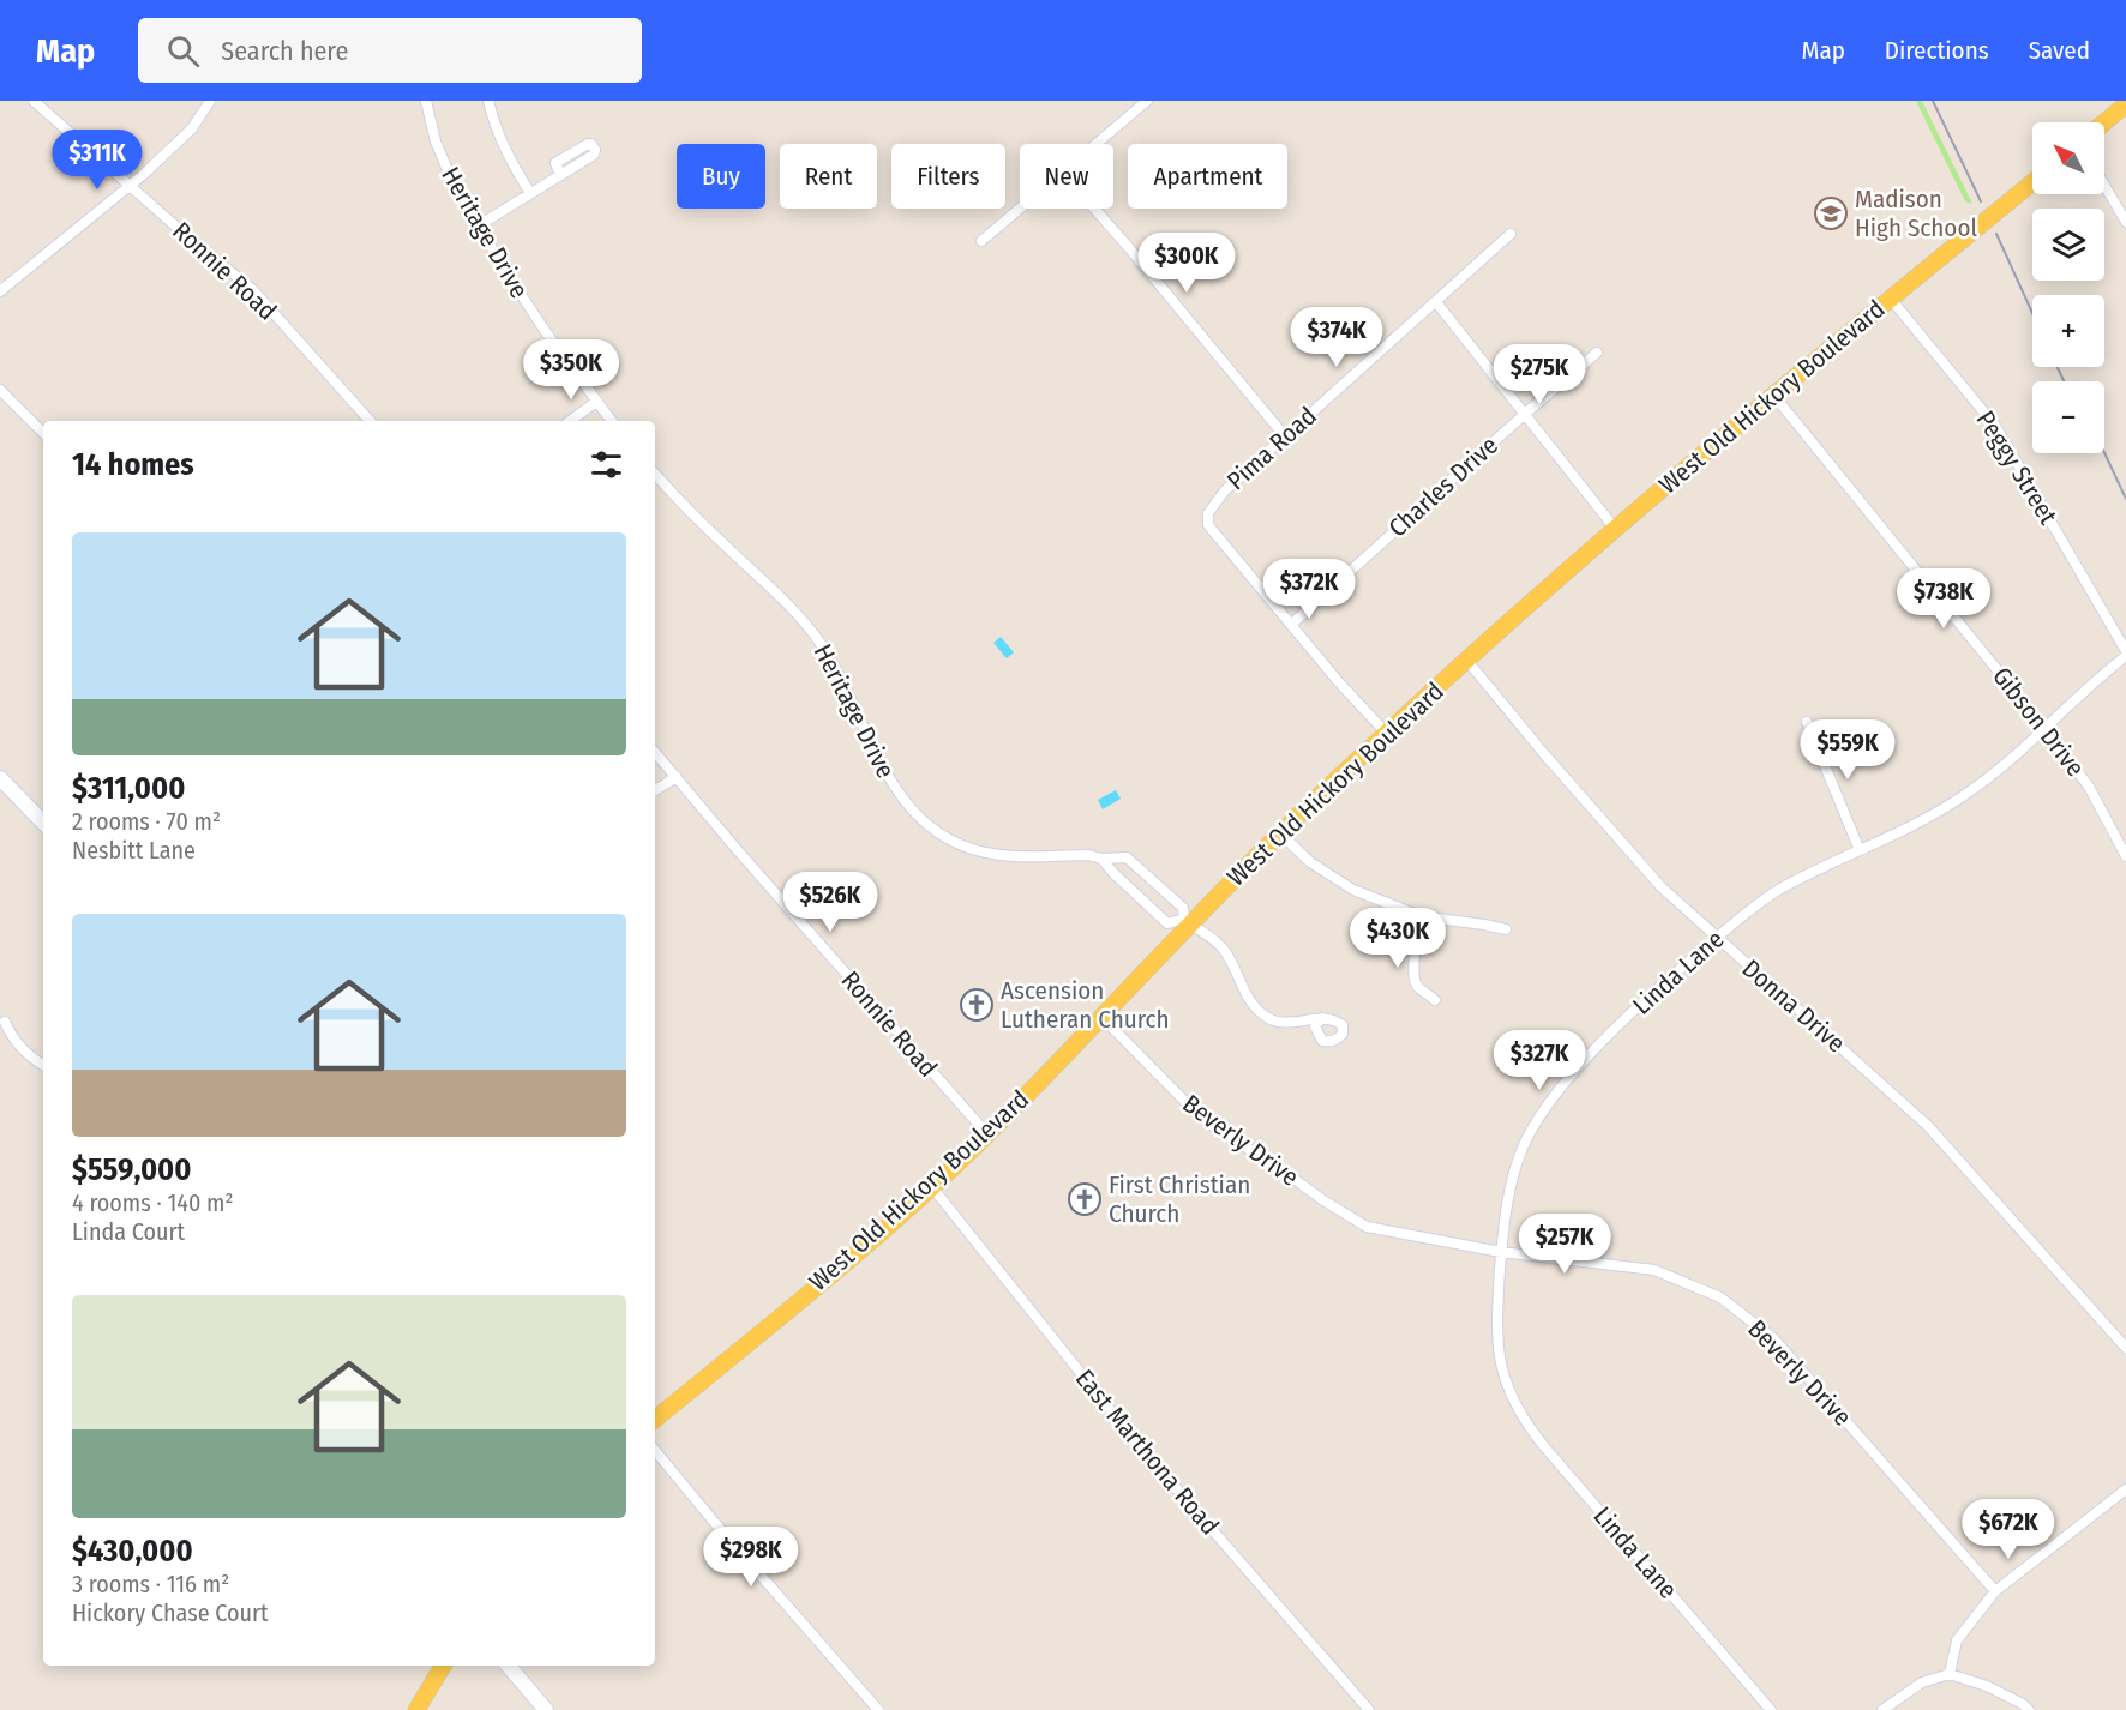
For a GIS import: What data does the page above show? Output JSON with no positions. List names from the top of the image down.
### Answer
{
  "streets": {
    "main road": ["West Old Hickory Boulevard"],
    "street": [
      "Heritage Drive",
      "Ronnie Road",
      "Pima Road",
      "Peggy Street",
      "Charles Drive",
      "Gibson Drive",
      "Linda Lane",
      "Donna Drive",
      "Beverly Drive",
      "East Marthona Road"
    ]
  },
  "crossings": [
    ["Heritage Drive", "West Old Hickory Boulevard"],
    ["Ronnie Road", "West Old Hickory Boulevard"],
    ["West Old Hickory Boulevard", "Peggy Street"],
    ["West Old Hickory Boulevard", "Gibson Drive"],
    ["West Old Hickory Boulevard", "Donna Drive"],
    ["West Old Hickory Boulevard", "Beverly Drive"],
    ["West Old Hickory Boulevard", "East Marthona Road"],
    ["Pima Road", "Charles Drive"],
    ["Peggy Street", "Linda Lane"],
    ["Gibson Drive", "Linda Lane"],
    ["Linda Lane", "Donna Drive"],
    ["Linda Lane", "Beverly Drive"]
  ],
  "places": {
    "school or university": ["Madison High School"],
    "church": ["Ascension Lutheran Church", "First Christian Church"]
  },
  "north": "top left",
  "page": {
    "header": "Map",
    "search": "Search here",
    "nav": ["Map", "Directions", "Saved"],
    "map_buttons": ["+", "−"],
    "price": [
      "$311K",
      "$300K",
      "$374K",
      "$350K",
      "$275K",
      "$372K",
      "$738K",
      "$559K",
      "$526K",
      "$430K",
      "$327K",
      "$257K",
      "$672K",
      "$298K"
    ],
    "chip": [
      "Buy",
      "Rent",
      "Filters",
      "New",
      "Apartment"
    ],
    "heading": "14 homes",
    "list": [
      {
        "name": "$311,000",
        "note": "2 rooms · 70 m² · Nesbitt Lane"
      },
      {
        "name": "$559,000",
        "note": "4 rooms · 140 m² · Linda Court"
      },
      {
        "name": "$430,000",
        "note": "3 rooms · 116 m² · Hickory Chase Court"
      }
    ]
  }
}
